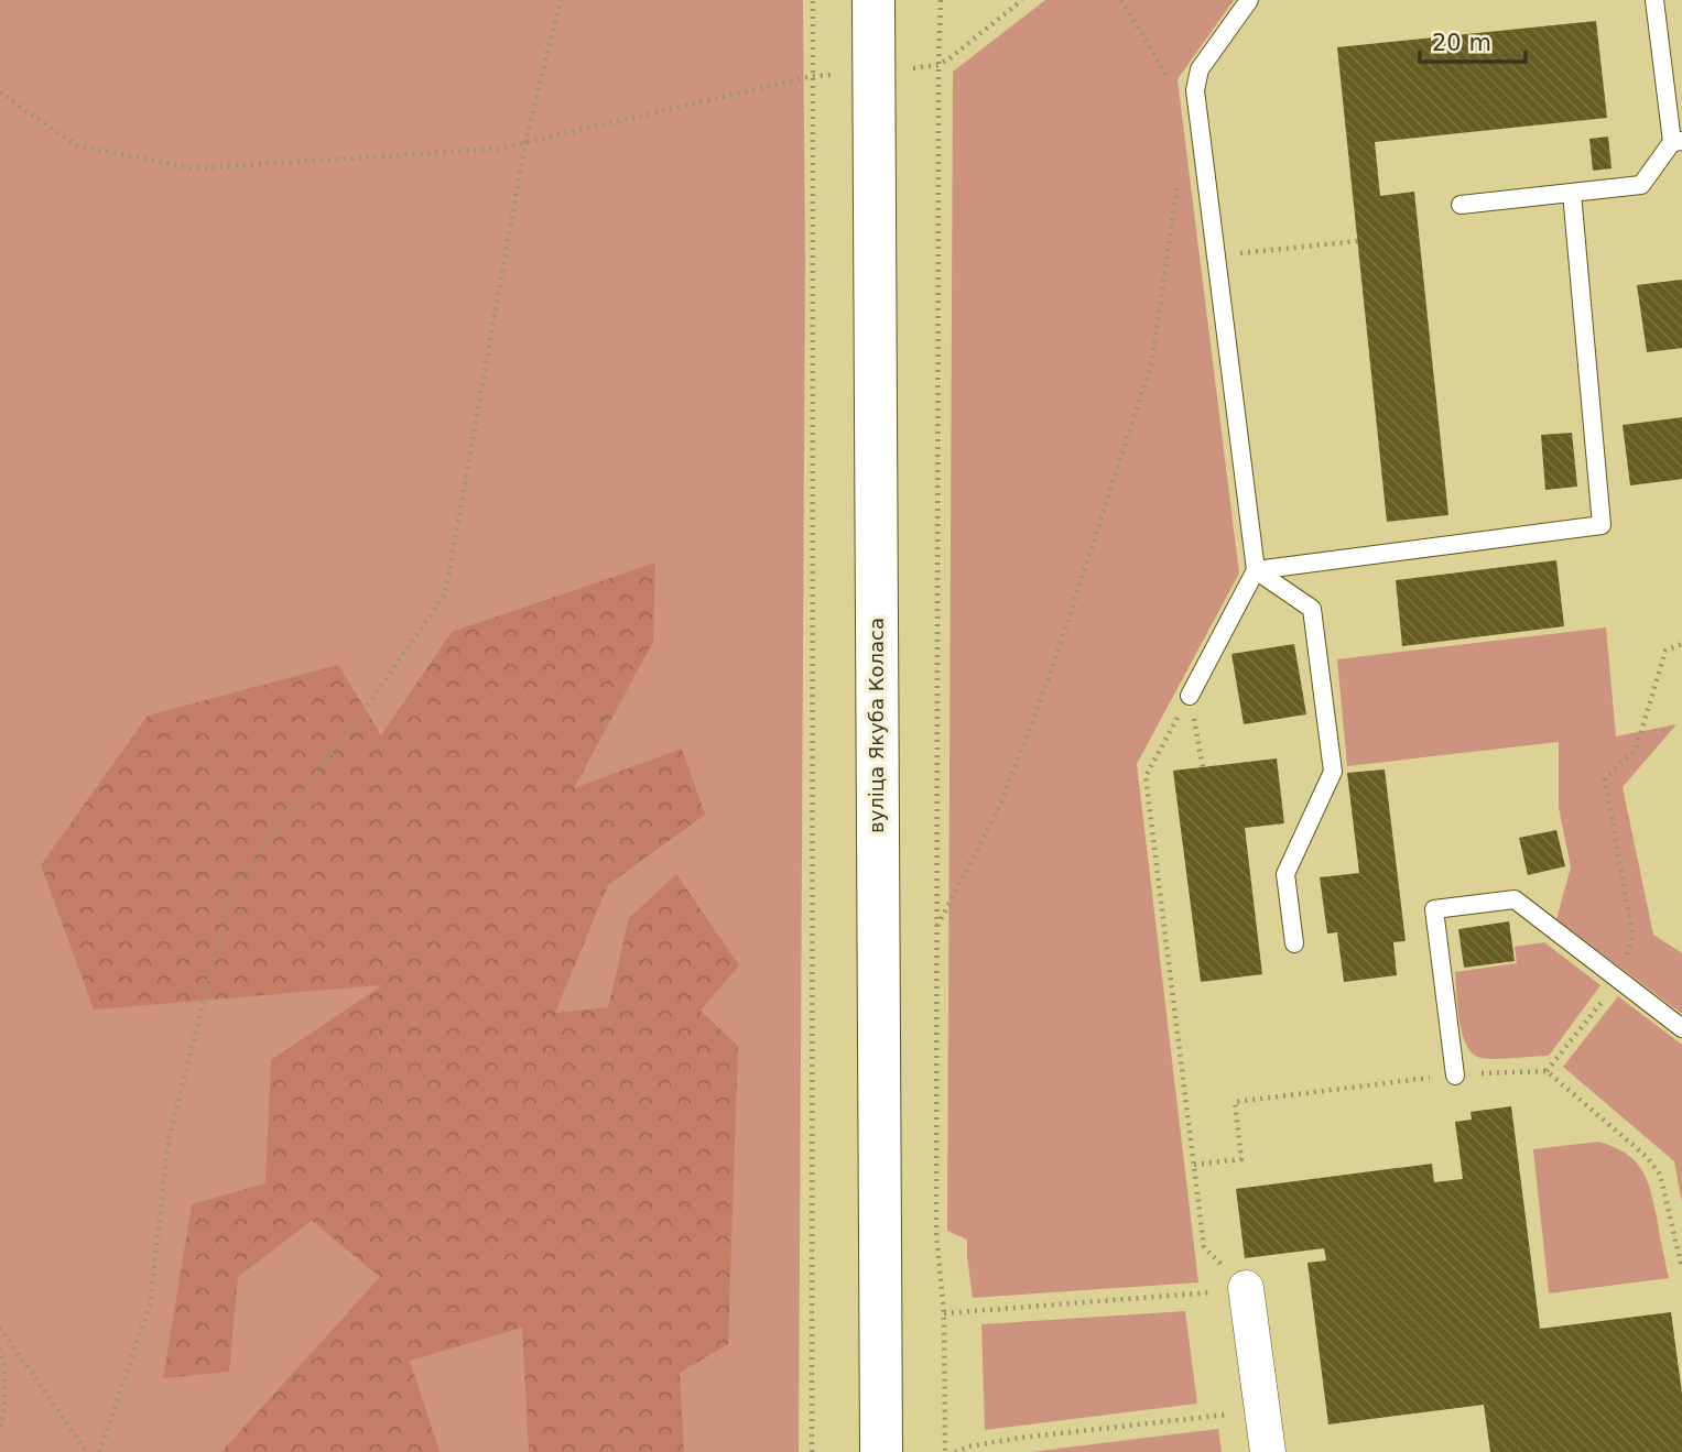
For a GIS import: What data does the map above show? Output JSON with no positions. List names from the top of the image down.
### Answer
{
  "streets": {
    "street": ["вуліца Якуба Коласа"]
  },
  "scale_bar": "20 m"
}
